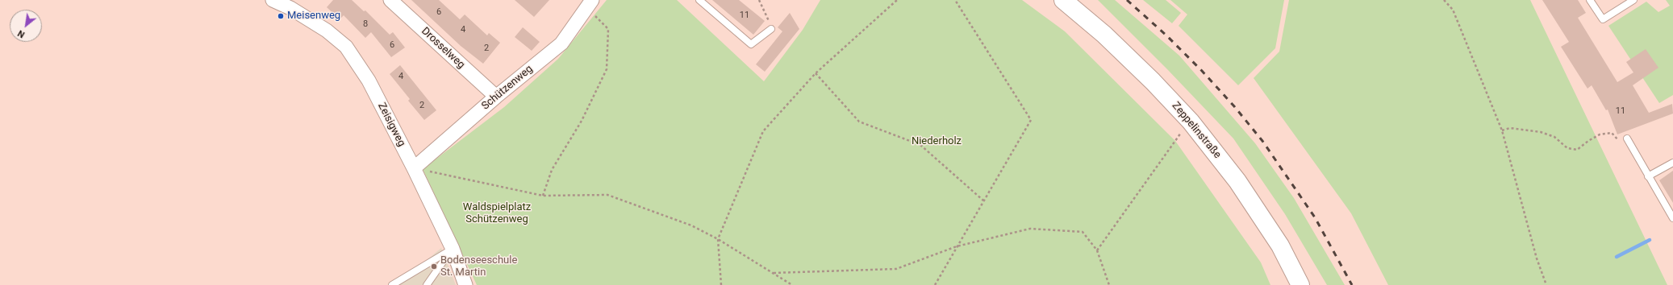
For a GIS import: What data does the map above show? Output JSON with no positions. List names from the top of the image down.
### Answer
{
  "streets": {
    "main road": ["Zeppelinstraße"],
    "street": ["Drosselweg", "Schützenweg", "Zeisigweg"]
  },
  "crossings": [
    ["Drosselweg", "Schützenweg"],
    ["Schützenweg", "Zeisigweg"]
  ],
  "parks": ["Niederholz", "Waldspielplatz Schützenweg"],
  "places": ["Meisenweg", "Bodenseeschule St. Martin"],
  "house_numbers": [
    "6",
    "11",
    "8",
    "4",
    "6",
    "2",
    "4",
    "2",
    "11"
  ],
  "north": "bottom left"
}
